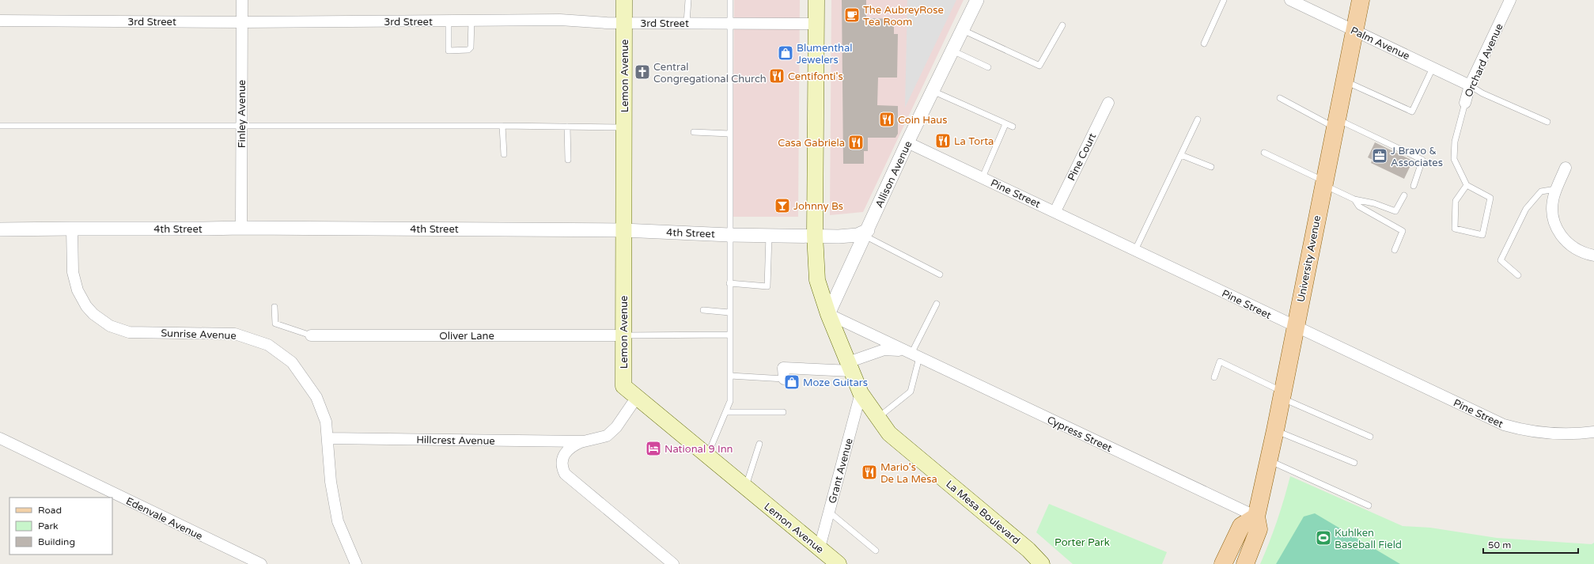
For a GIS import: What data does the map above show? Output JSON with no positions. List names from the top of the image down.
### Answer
{
  "streets": {
    "main road": ["Lemon Avenue", "University Avenue", "La Mesa Boulevard"],
    "street": [
      "3rd Street",
      "Palm Avenue",
      "Orchard Avenue",
      "Finley Avenue",
      "Pine Court",
      "Allison Avenue",
      "Pine Street",
      "4th Street",
      "Sunrise Avenue",
      "Oliver Lane",
      "Cypress Street",
      "Hillcrest Avenue",
      "Grant Avenue",
      "Edenvale Avenue"
    ]
  },
  "crossings": [
    ["3rd Street", "Lemon Avenue"],
    ["3rd Street", "Finley Avenue"],
    ["3rd Street", "La Mesa Boulevard"],
    ["Palm Avenue", "Orchard Avenue"],
    ["Palm Avenue", "University Avenue"],
    ["Lemon Avenue", "4th Street"],
    ["Lemon Avenue", "Oliver Lane"],
    ["Lemon Avenue", "Hillcrest Avenue"],
    ["Lemon Avenue", "Grant Avenue"],
    ["Finley Avenue", "4th Street"],
    ["Pine Court", "Pine Street"],
    ["Allison Avenue", "Pine Street"],
    ["Allison Avenue", "4th Street"],
    ["Allison Avenue", "Cypress Street"],
    ["Allison Avenue", "La Mesa Boulevard"],
    ["Pine Street", "University Avenue"],
    ["4th Street", "Sunrise Avenue"],
    ["4th Street", "La Mesa Boulevard"],
    ["University Avenue", "Cypress Street"],
    ["Sunrise Avenue", "Hillcrest Avenue"],
    ["Cypress Street", "La Mesa Boulevard"],
    ["Grant Avenue", "La Mesa Boulevard"]
  ],
  "parks": ["Porter Park"],
  "places": {
    "cafe": ["The AubreyRose Tea Room"],
    "shop": ["Blumenthal Jewelers", "Moze Guitars"],
    "church": ["Central Congregational Church"],
    "restaurant": [
      "Centifonti's",
      "Coin Haus",
      "La Torta",
      "Casa Gabriela",
      "Mario's De La Mesa"
    ],
    "office": ["J Bravo & Associates"],
    "bar": ["Johnny Bs"],
    "hotel": ["National 9 Inn"],
    "sports": ["Kuhlken Baseball Field"]
  },
  "legend": ["Road", "Park", "Building"],
  "scale_bar": "50 m"
}
